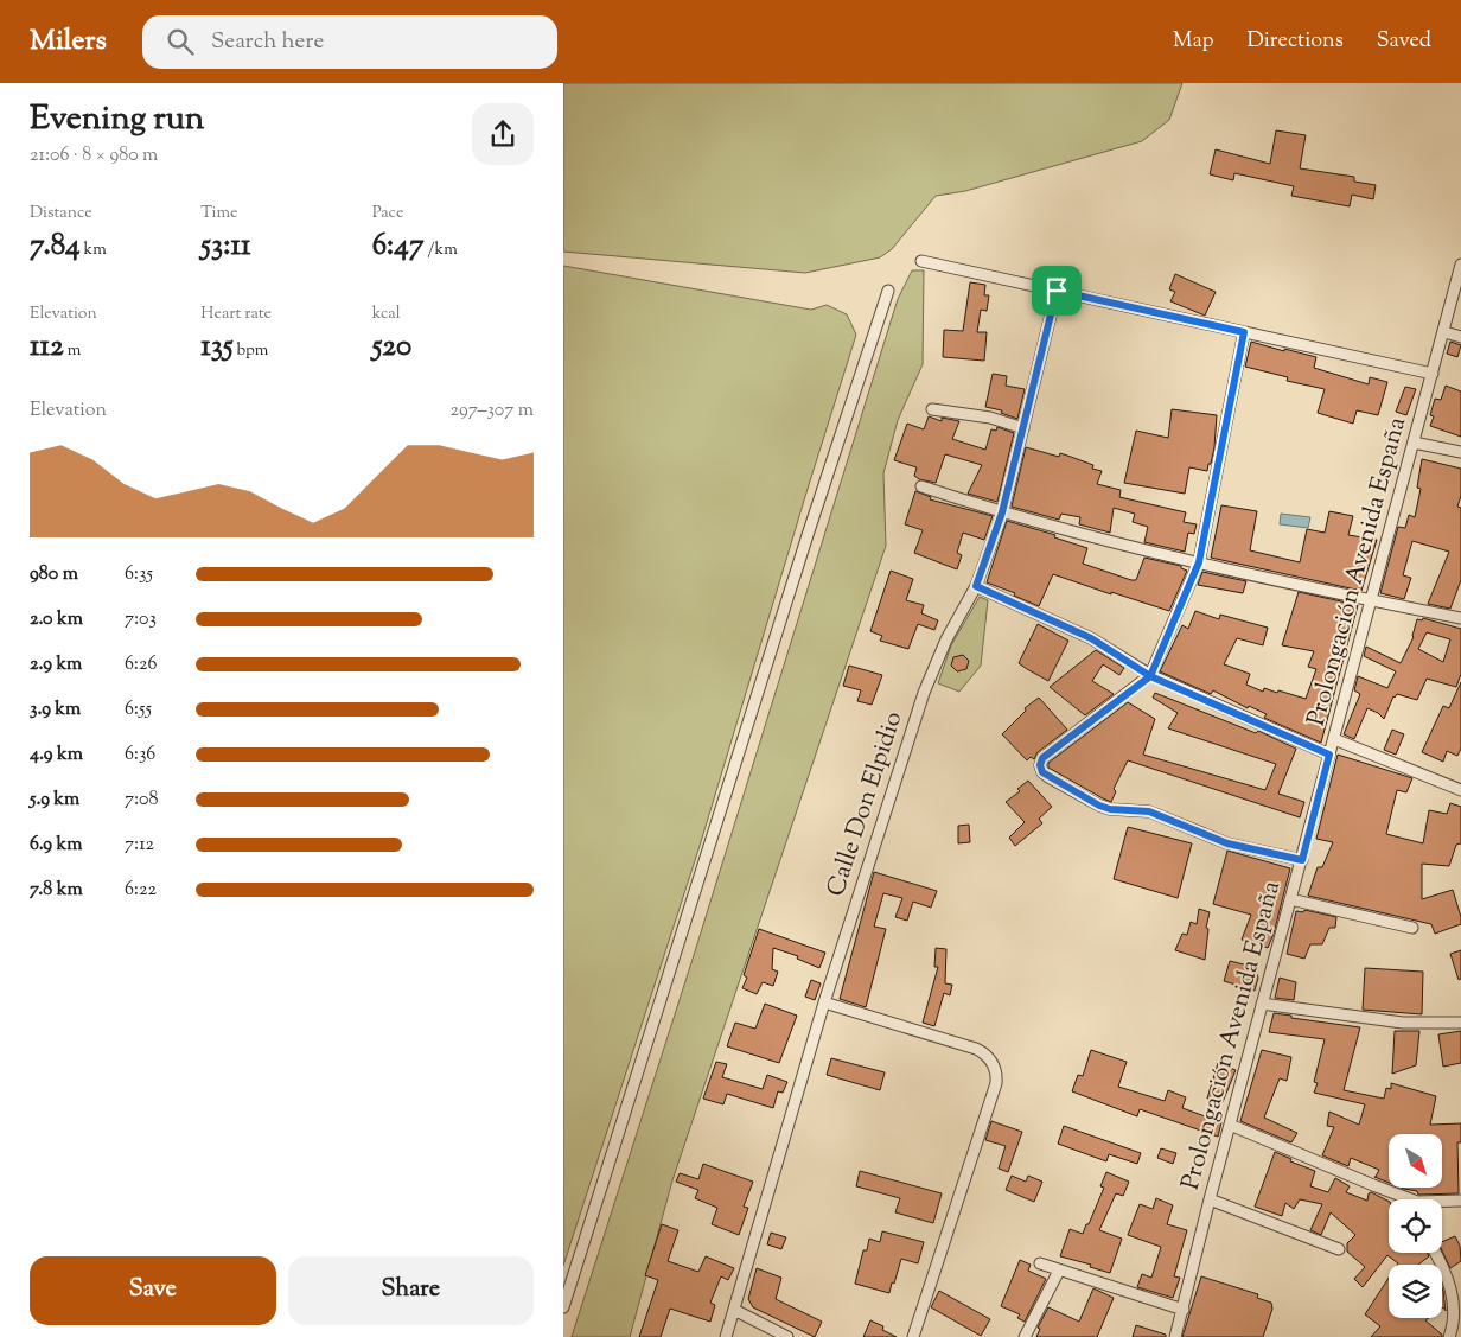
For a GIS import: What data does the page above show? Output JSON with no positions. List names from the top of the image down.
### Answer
{
  "streets": {
    "street": ["Prolongación Avenida España", "Calle Don Elpidio"]
  },
  "north": "bottom right",
  "page": {
    "header": "Milers",
    "search": "Search here",
    "nav": ["Map", "Directions", "Saved"],
    "heading": ["Evening run", "21:06 · 8 × 980 m"],
    "stats": [
      ["Distance", "7.84 km"],
      ["Time", "53:11"],
      ["Pace", "6:47 /km"],
      ["Elevation", "112 m"],
      ["Heart rate", "135 bpm"],
      ["kcal", "520"]
    ],
    "chart": ["Elevation", "297–307 m"],
    "list": [
      {
        "name": "980 m",
        "note": "6:35"
      },
      {
        "name": "2.0 km",
        "note": "7:03"
      },
      {
        "name": "2.9 km",
        "note": "6:26"
      },
      {
        "name": "3.9 km",
        "note": "6:55"
      },
      {
        "name": "4.9 km",
        "note": "6:36"
      },
      {
        "name": "5.9 km",
        "note": "7:08"
      },
      {
        "name": "6.9 km",
        "note": "7:12"
      },
      {
        "name": "7.8 km",
        "note": "6:22"
      }
    ],
    "buttons": ["Save", "Share"]
  }
}
